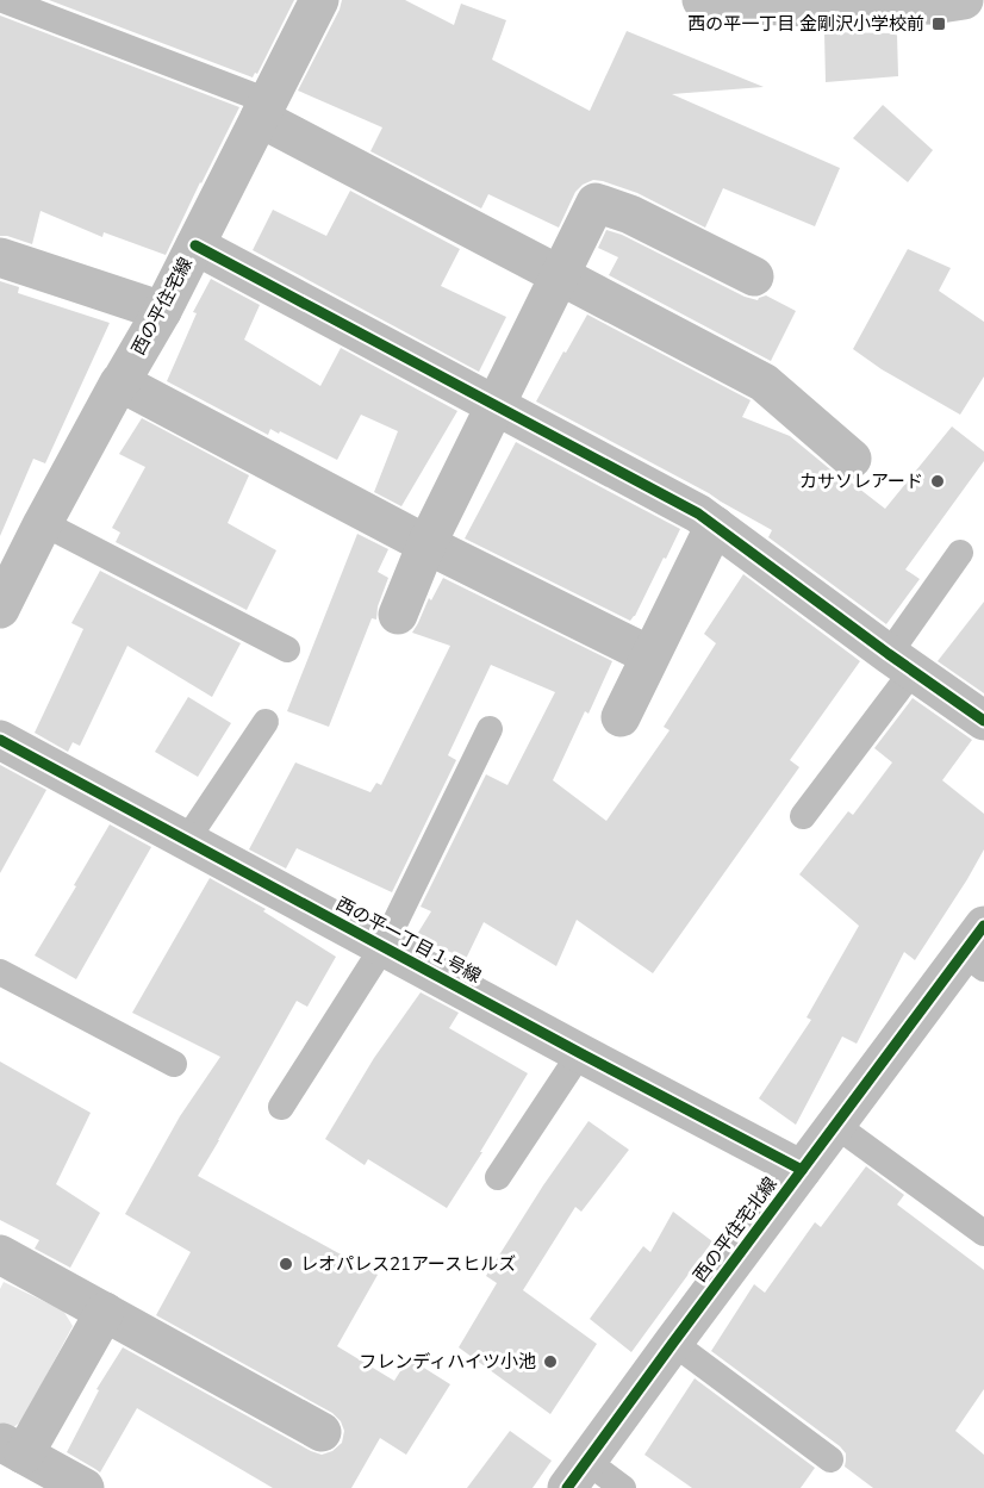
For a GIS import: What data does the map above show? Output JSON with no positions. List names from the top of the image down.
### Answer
{
  "streets": {
    "street": ["西の平住宅線", "西の平一丁目１号線", "西の平住宅北線"]
  },
  "crossings": [
    ["西の平一丁目１号線", "西の平住宅北線"]
  ],
  "places": {
    "transit": ["西の平一丁目 金剛沢小学校前"],
    "other": ["カサソレアード", "レオパレス21アースヒルズ", "フレンディハイツ小池"]
  }
}
